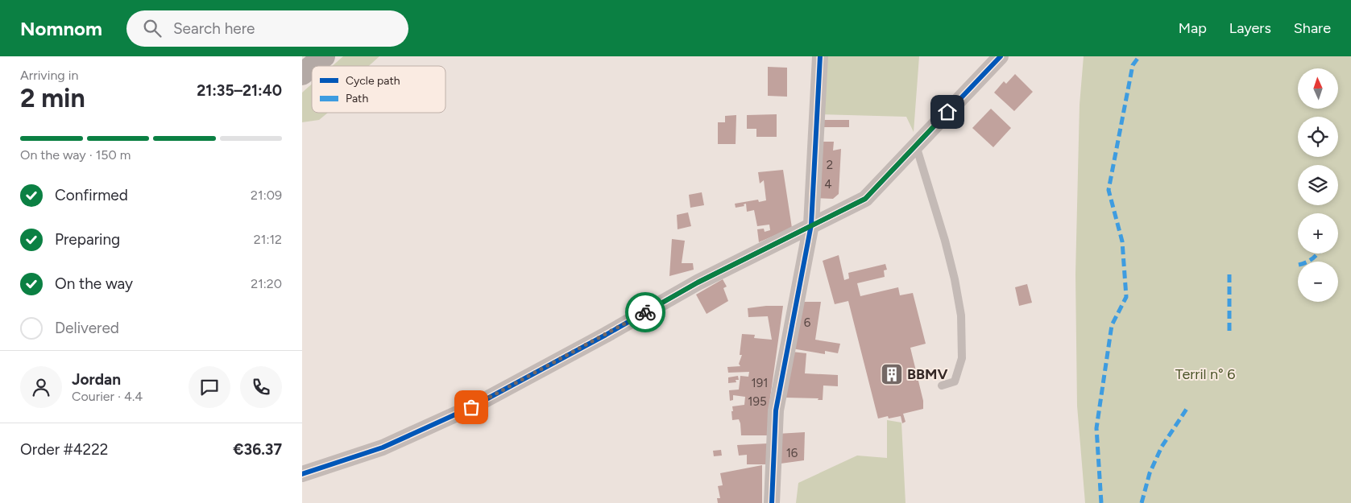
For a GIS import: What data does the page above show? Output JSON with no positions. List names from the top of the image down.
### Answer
{
  "parks": ["Terril n° 6"],
  "places": {
    "building": ["BBMV"]
  },
  "house_numbers": [
    "2",
    "4",
    "6",
    "191",
    "195",
    "16"
  ],
  "legend": ["Cycle path", "Path"],
  "north": "top",
  "page": {
    "header": "Nomnom",
    "search": "Search here",
    "nav": ["Map", "Layers", "Share"],
    "heading": ["2 min", "Arriving in", "21:35–21:40"],
    "panel": [
      "Jordan",
      "Courier · 4.4",
      "Order #4222",
      "€36.37"
    ],
    "map_buttons": ["+", "−"],
    "bar": "On the way · 150 m",
    "list": [
      ["Confirmed", "21:09"],
      ["Preparing", "21:12"],
      ["On the way", "21:20"],
      "Delivered"
    ]
  }
}
